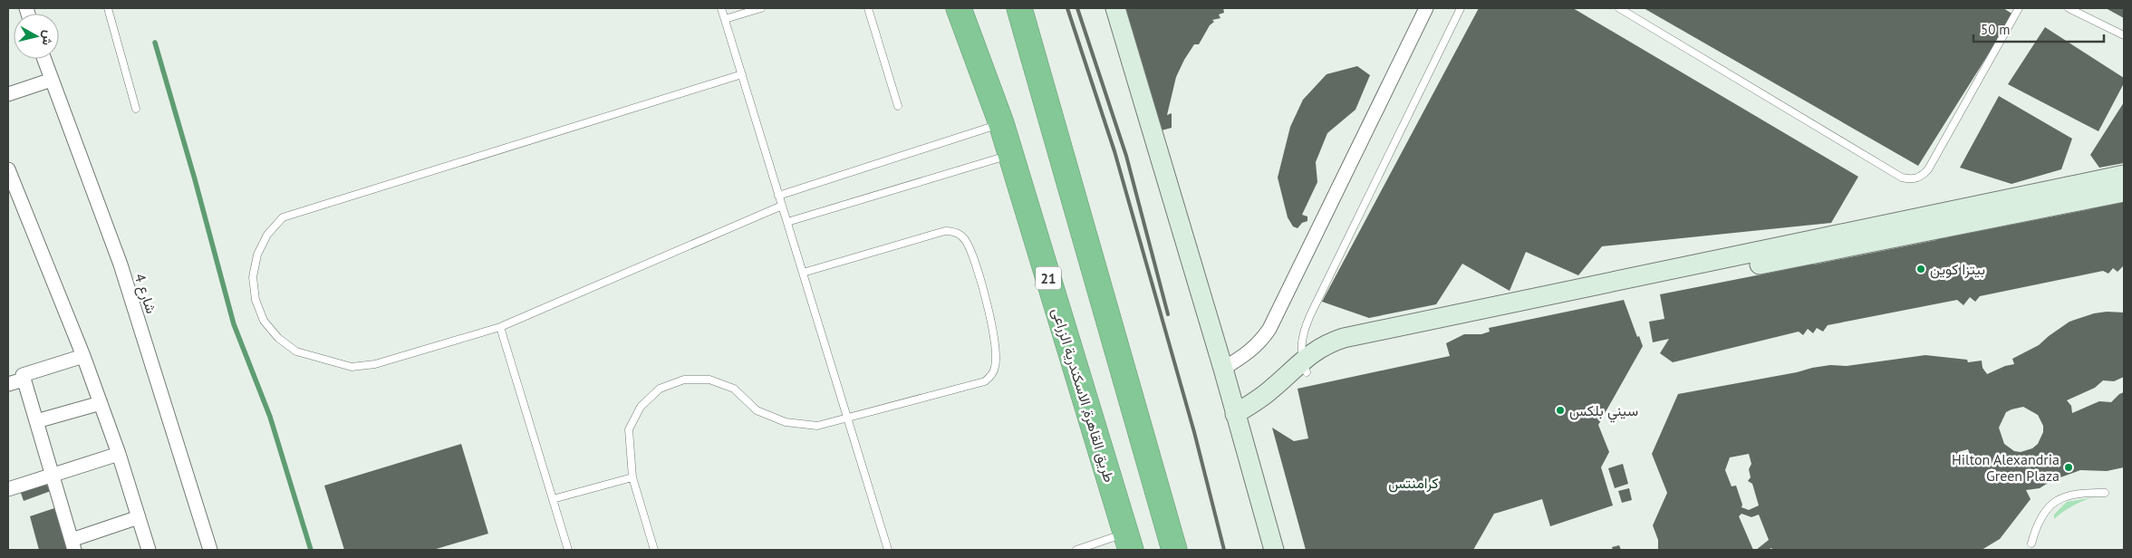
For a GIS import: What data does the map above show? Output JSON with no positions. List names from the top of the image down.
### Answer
{
  "streets": {
    "highway": ["21", "طريق القاهرة, الاسكندرية الزراعى"],
    "street": ["شارع 4"]
  },
  "parks": ["كرامنتس"],
  "places": ["بيتزا كوين", "سيني بلكس", "Hilton Alexandria Green Plaza"],
  "scale_bar": "50 m",
  "north": "right"
}
